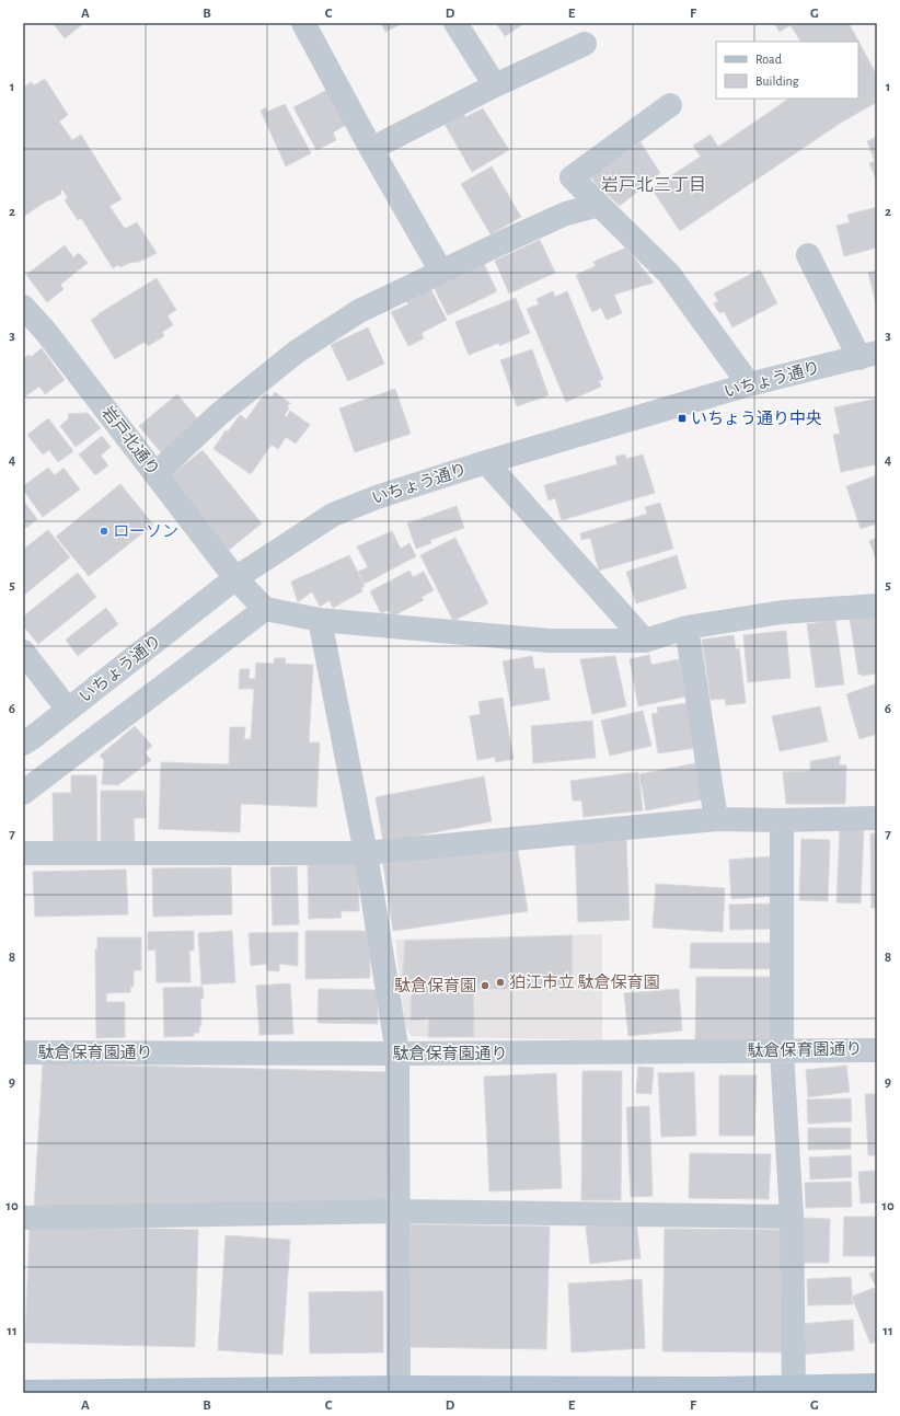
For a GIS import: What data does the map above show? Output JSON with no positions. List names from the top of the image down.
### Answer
{
  "streets": {
    "street": ["いちょう通り", "岩戸北通り", "駄倉保育園通り"]
  },
  "crossings": [
    ["いちょう通り", "岩戸北通り"]
  ],
  "districts": ["岩戸北三丁目"],
  "places": {
    "transit": ["いちょう通り中央"],
    "other": ["ローソン", "狛江市立 駄倉保育園", "駄倉保育園"]
  },
  "legend": ["Road", "Building"],
  "grid": {
    "columns": [
      "A",
      "B",
      "C",
      "D",
      "E",
      "F",
      "G"
    ],
    "rows": [
      "1",
      "2",
      "3",
      "4",
      "5",
      "6",
      "7",
      "8",
      "9",
      "10",
      "11"
    ]
  }
}
